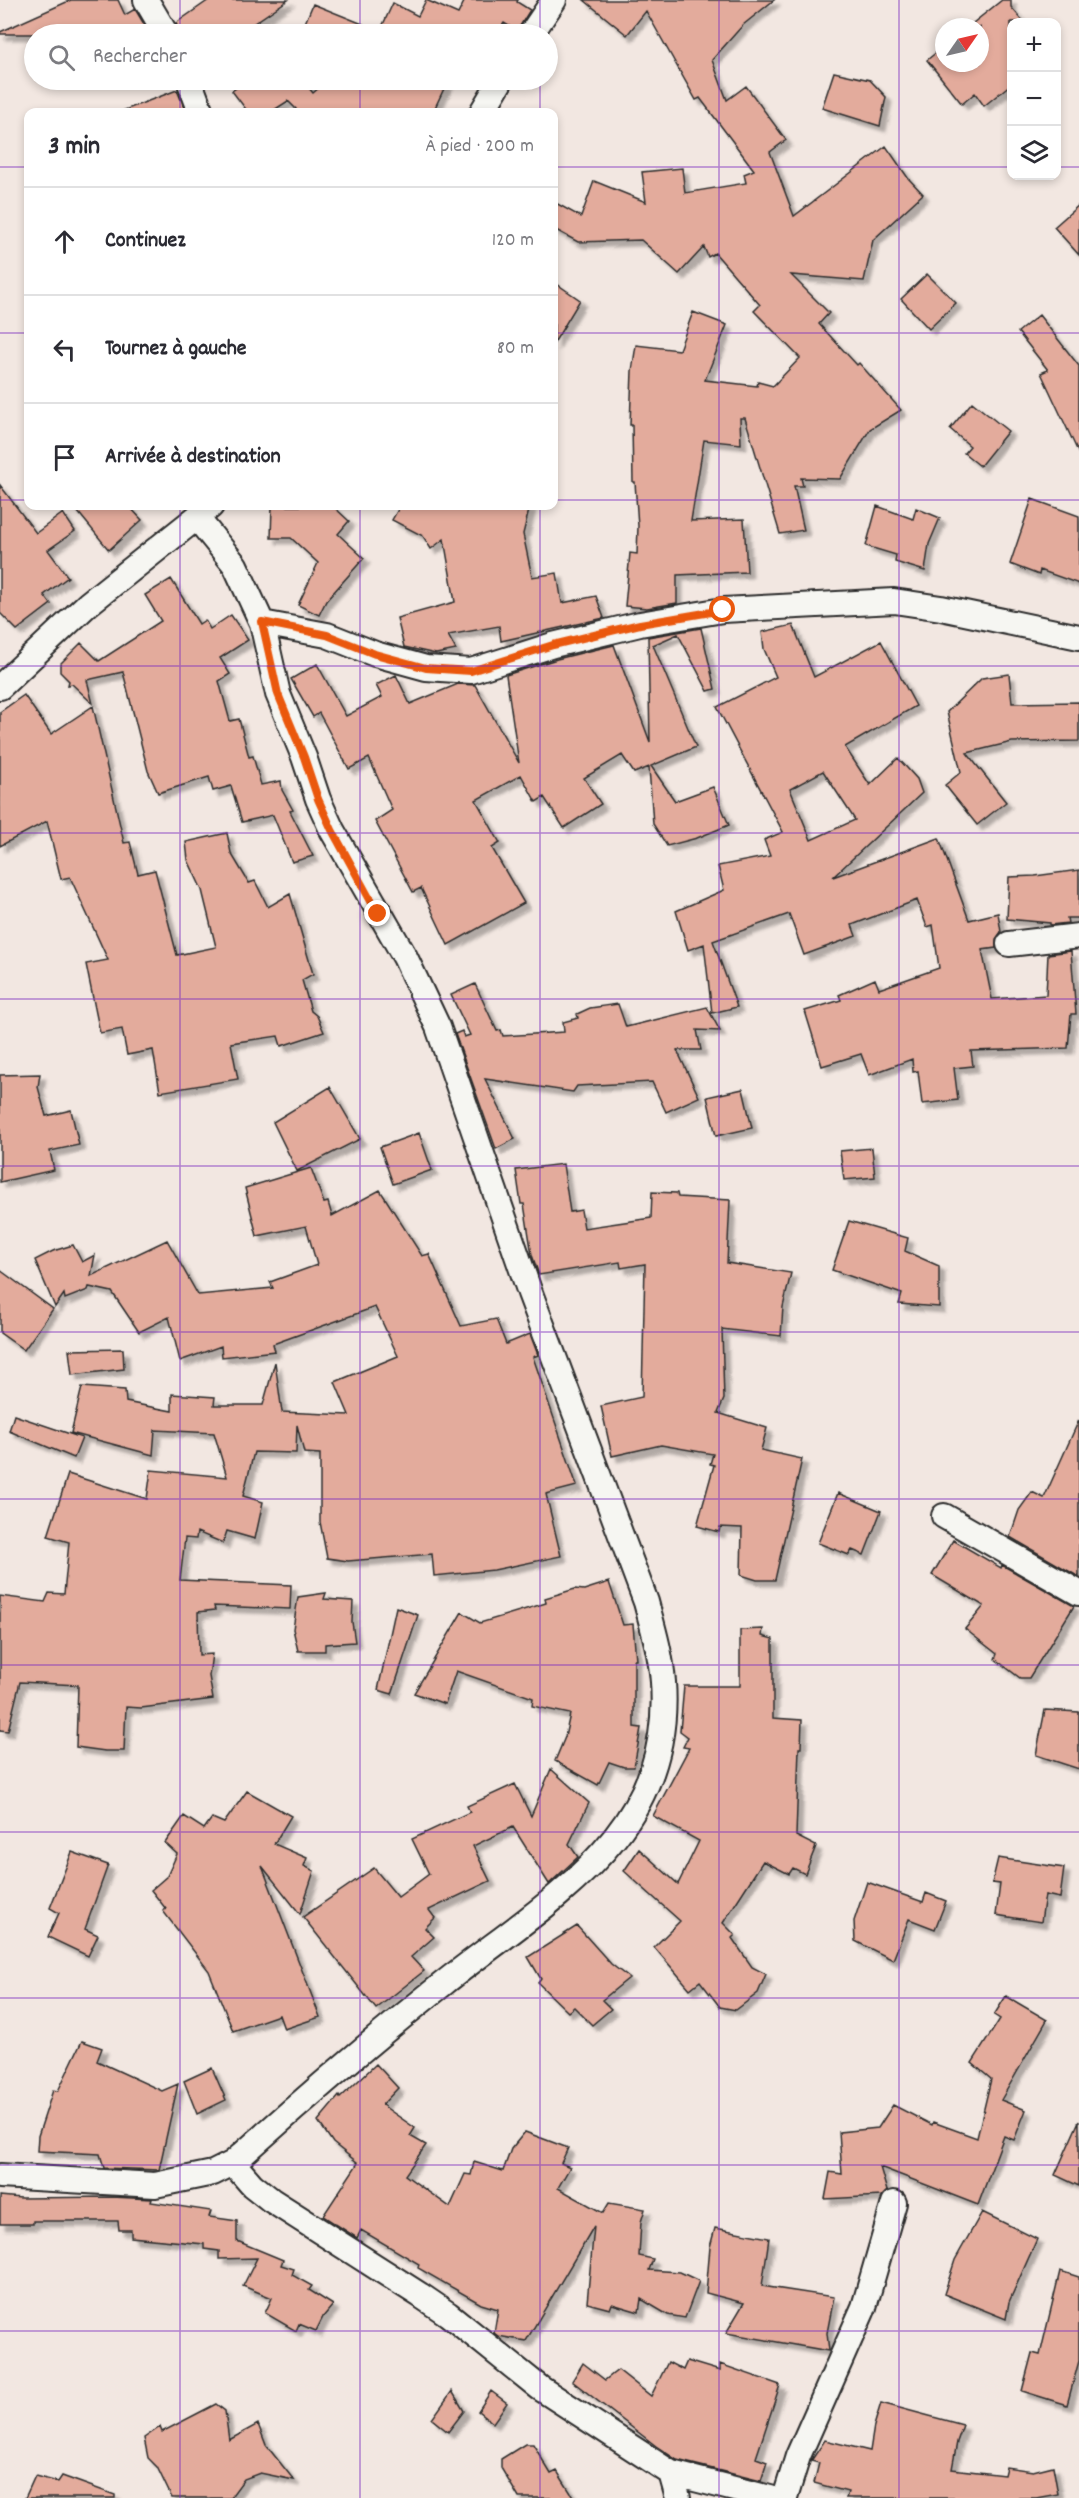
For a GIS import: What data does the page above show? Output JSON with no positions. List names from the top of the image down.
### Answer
{
  "north": "top right",
  "page": {
    "map_buttons": ["+", "−"],
    "search": "Rechercher",
    "heading": ["3 min", "À pied · 200 m"],
    "list": [
      ["Continuez", "120 m"],
      ["Tournez à gauche", "80 m"],
      "Arrivée à destination"
    ]
  }
}
